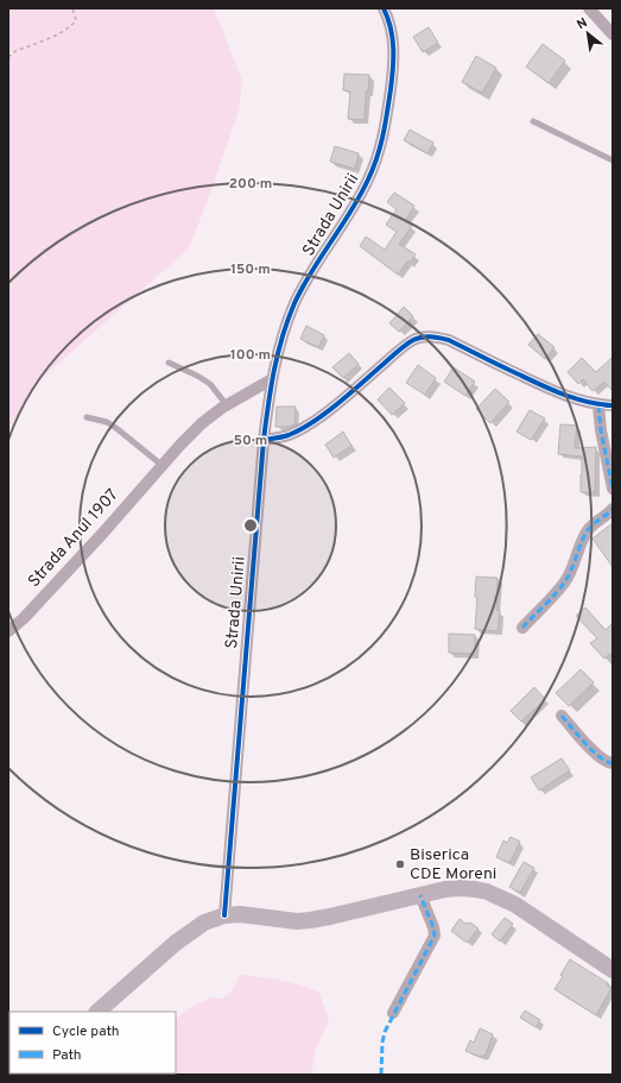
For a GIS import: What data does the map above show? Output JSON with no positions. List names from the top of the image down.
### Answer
{
  "streets": {
    "street": ["Strada Unirii", "Strada Anul 1907"]
  },
  "crossings": [
    ["Strada Unirii", "Strada Anul 1907"]
  ],
  "places": ["Biserica CDE Moreni"],
  "legend": ["Cycle path", "Path"],
  "north": "top left",
  "rings": [
    "200 m",
    "150 m",
    "100 m",
    "50 m"
  ]
}
